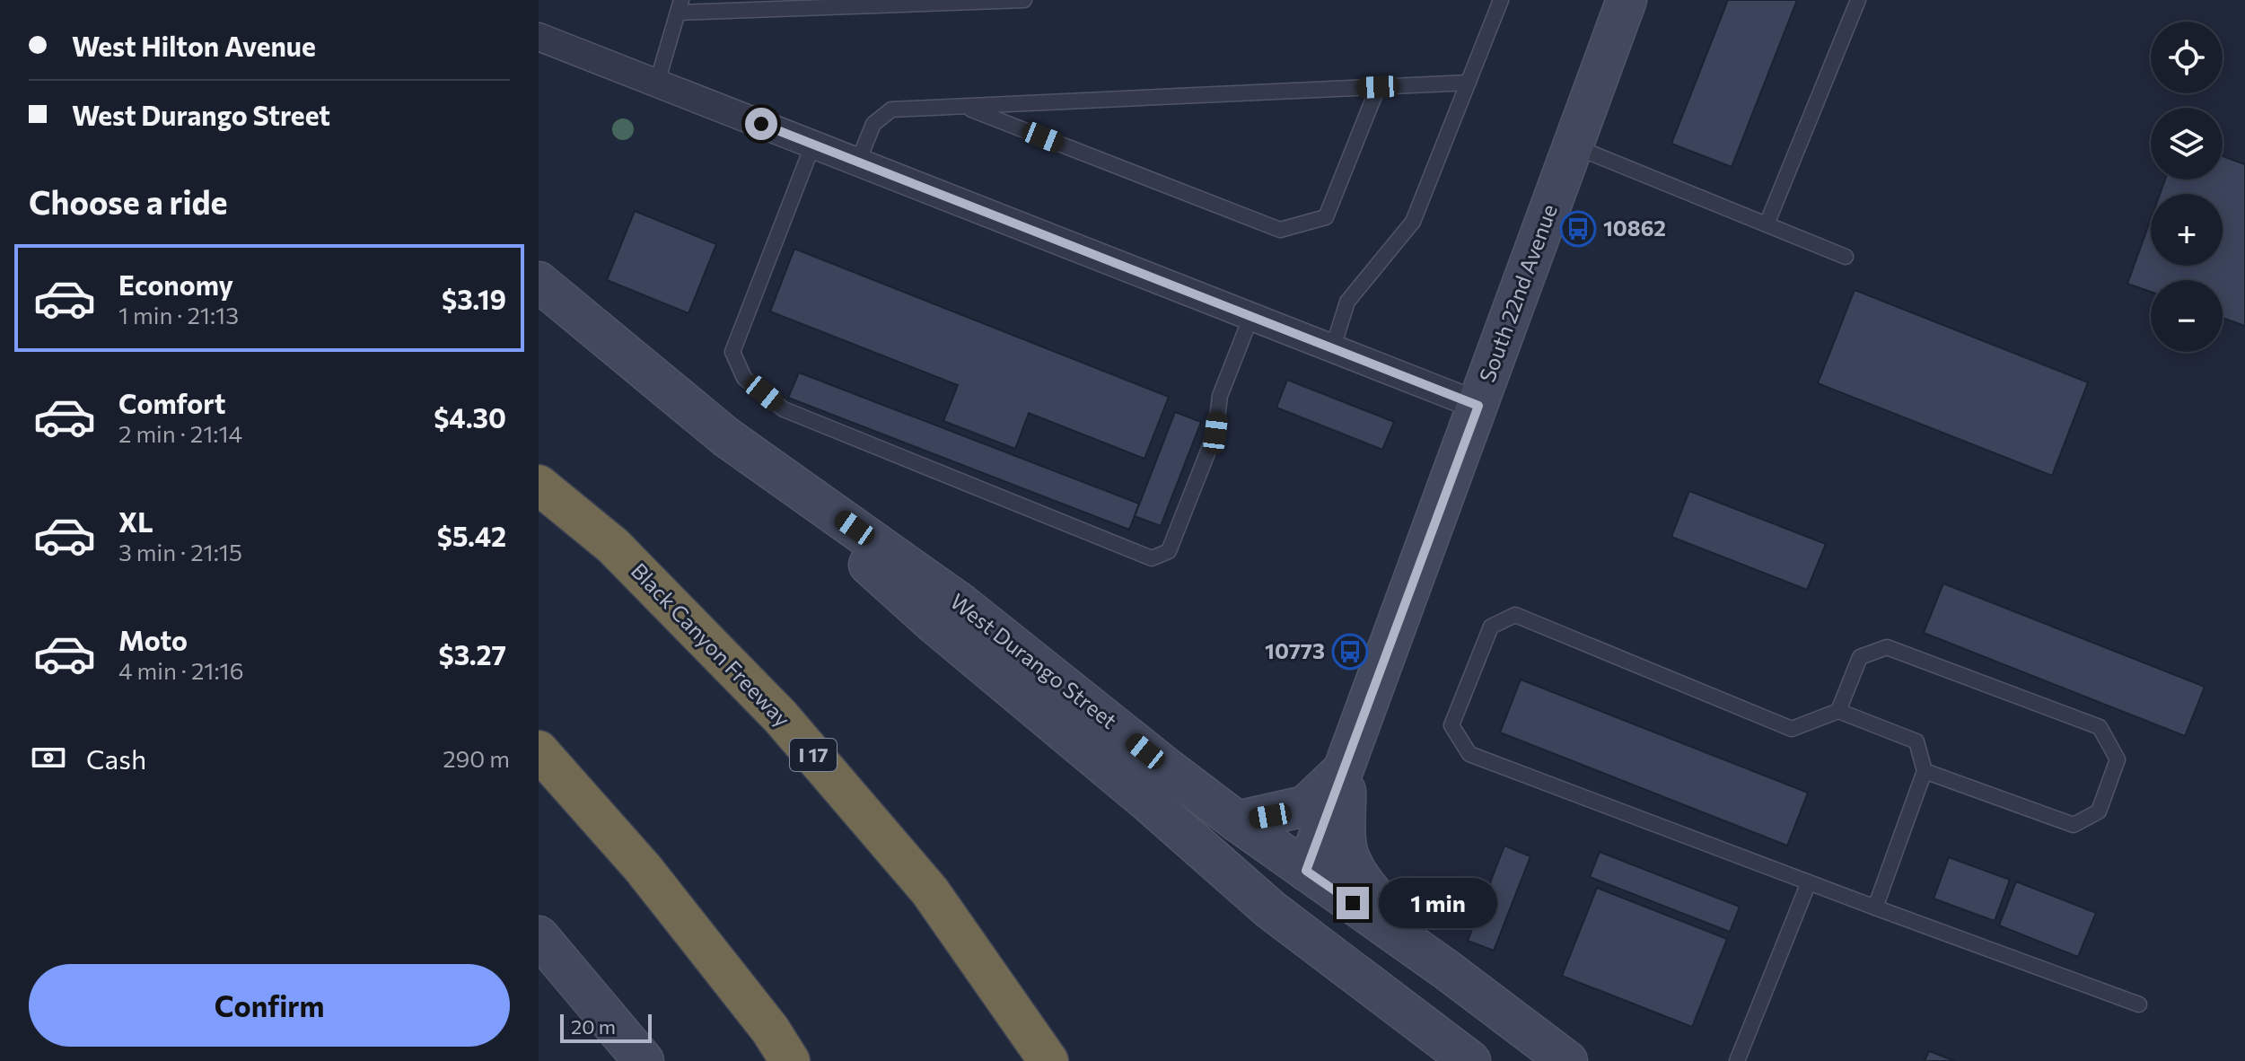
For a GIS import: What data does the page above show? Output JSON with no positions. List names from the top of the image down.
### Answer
{
  "streets": {
    "highway": ["Black Canyon Freeway", "I 17"],
    "main road": ["South 22nd Avenue", "West Durango Street"]
  },
  "crossings": [
    ["South 22nd Avenue", "West Durango Street"]
  ],
  "places": {
    "bus stop": ["10862", "10773"]
  },
  "scale_bar": "20 m",
  "page": {
    "banner": ["West Hilton Avenue", "West Durango Street"],
    "map_buttons": ["+", "−"],
    "heading": "Choose a ride",
    "list": [
      {
        "name": "Economy",
        "note": "1 min · 21:13",
        "value": "$3.19"
      },
      {
        "name": "Comfort",
        "note": "2 min · 21:14",
        "value": "$4.30"
      },
      {
        "name": "XL",
        "note": "3 min · 21:15",
        "value": "$5.42"
      },
      {
        "name": "Moto",
        "note": "4 min · 21:16",
        "value": "$3.27"
      }
    ],
    "pay": ["Cash", "290 m"],
    "bubble": "1 min",
    "buttons": "Confirm",
    "scale": "20 m"
  }
}
